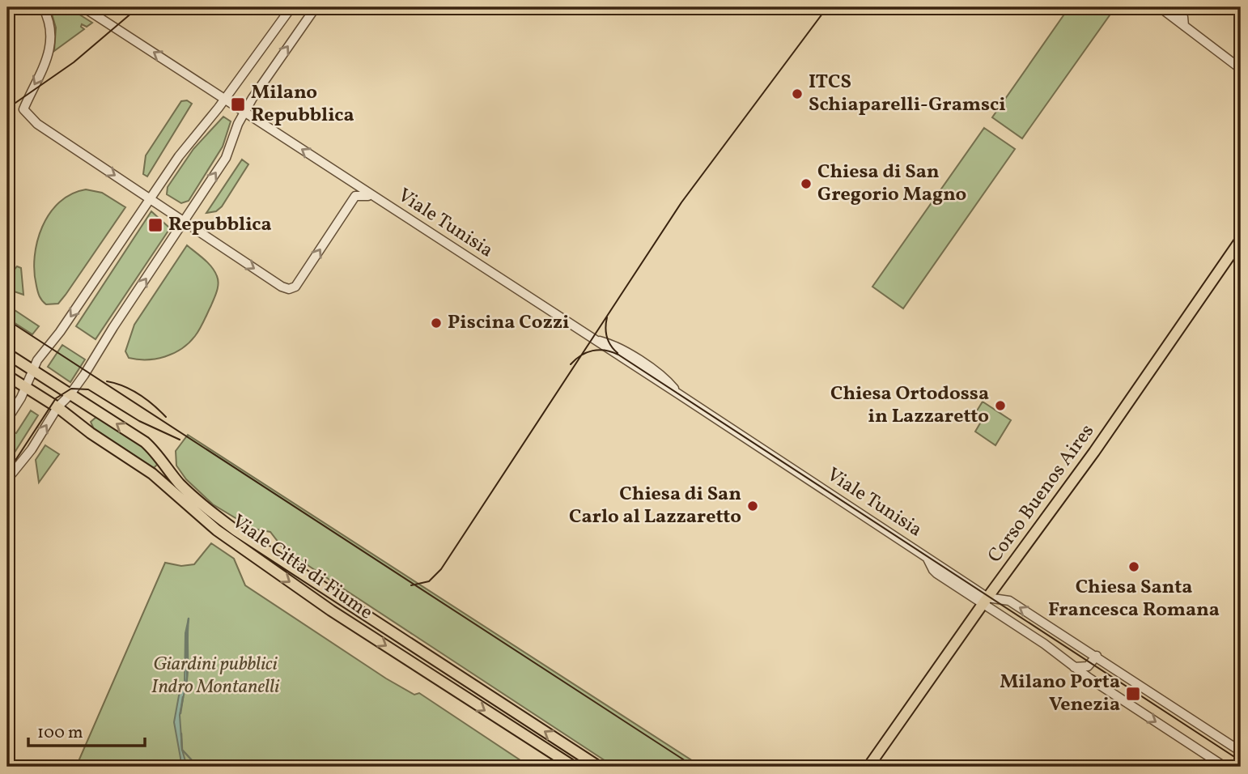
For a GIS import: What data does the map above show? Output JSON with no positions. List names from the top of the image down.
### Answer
{
  "streets": {
    "main road": ["Corso Buenos Aires", "Viale Città di Fiume"],
    "street": ["Viale Tunisia"]
  },
  "crossings": [
    ["Viale Tunisia", "Corso Buenos Aires"]
  ],
  "parks": ["Giardini pubblici Indro Montanelli"],
  "places": {
    "other": [
      "ITCS Schiaparelli-Gramsci",
      "Chiesa di San Gregorio Magno",
      "Piscina Cozzi",
      "Chiesa Ortodossa in Lazzaretto",
      "Chiesa di San Carlo al Lazzaretto",
      "Chiesa Santa Francesca Romana"
    ],
    "transit": ["Milano Repubblica", "Repubblica", "Milano Porta Venezia"]
  },
  "scale_bar": "100 m"
}
